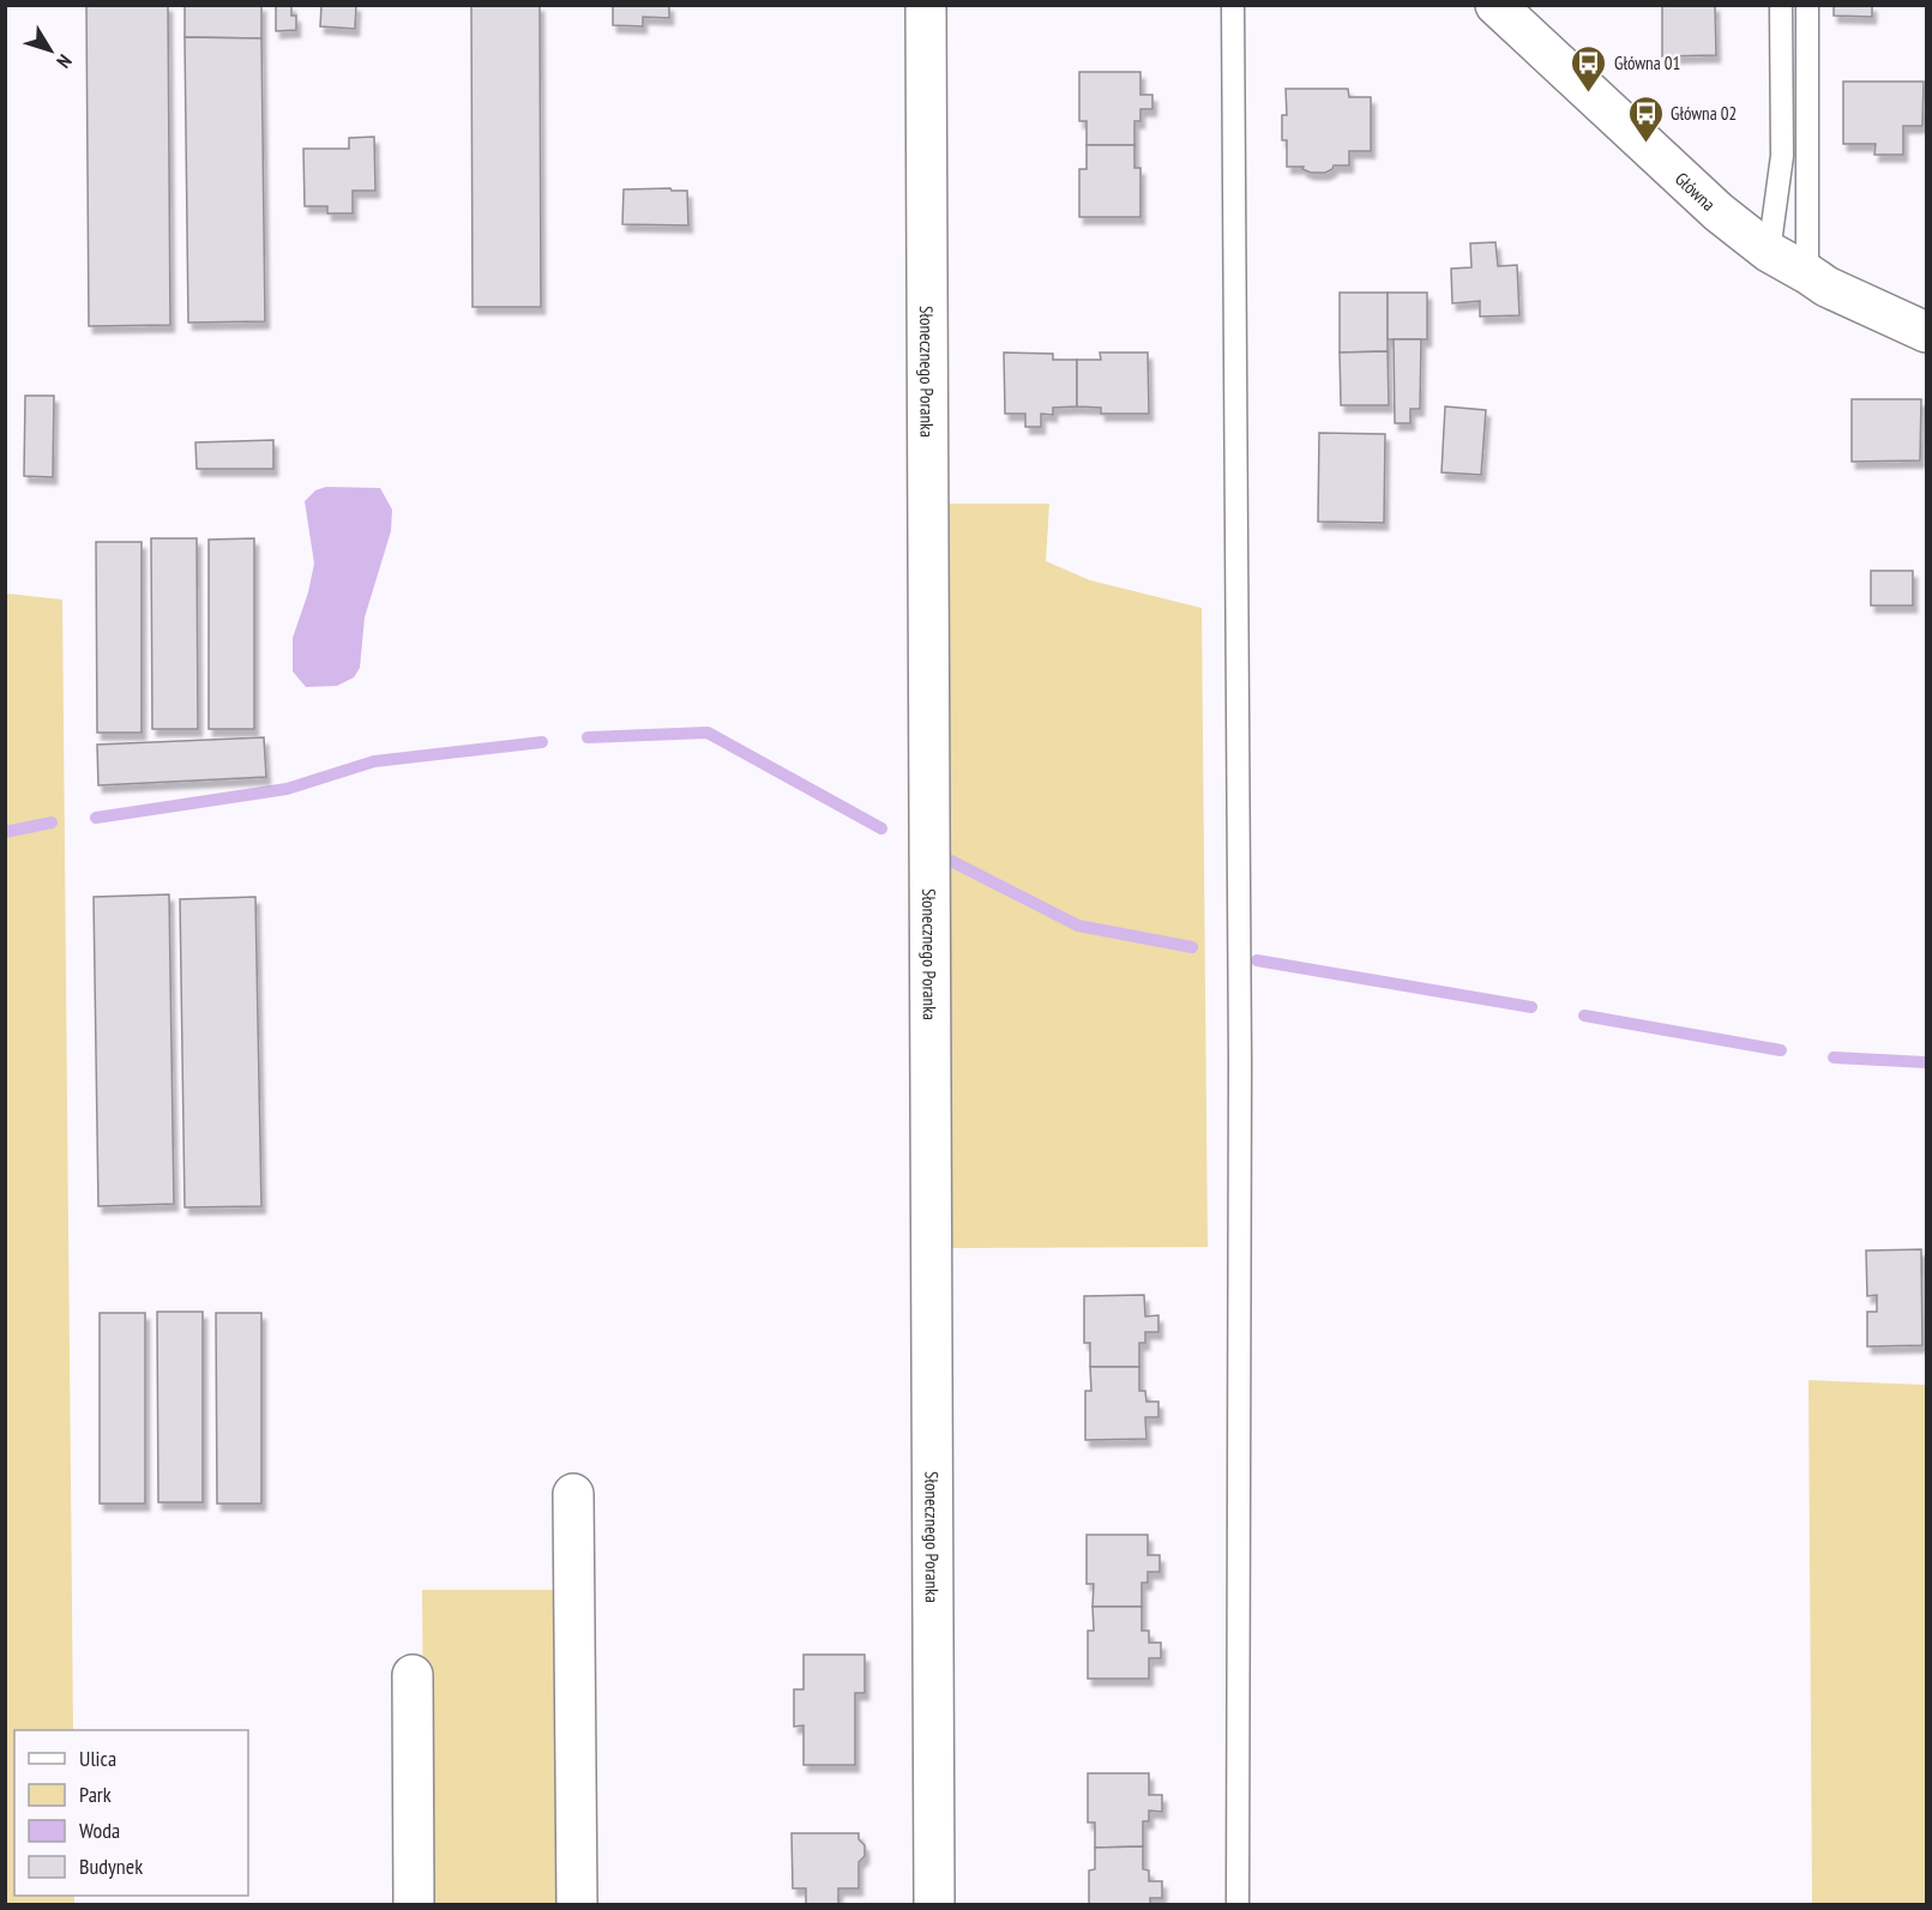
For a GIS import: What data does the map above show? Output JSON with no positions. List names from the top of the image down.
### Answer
{
  "streets": {
    "street": ["Główna", "Słonecznego Poranka"]
  },
  "places": {
    "bus stop": ["Główna 01", "Główna 02"]
  },
  "legend": [
    "Ulica",
    "Park",
    "Woda",
    "Budynek"
  ],
  "north": "bottom right"
}
